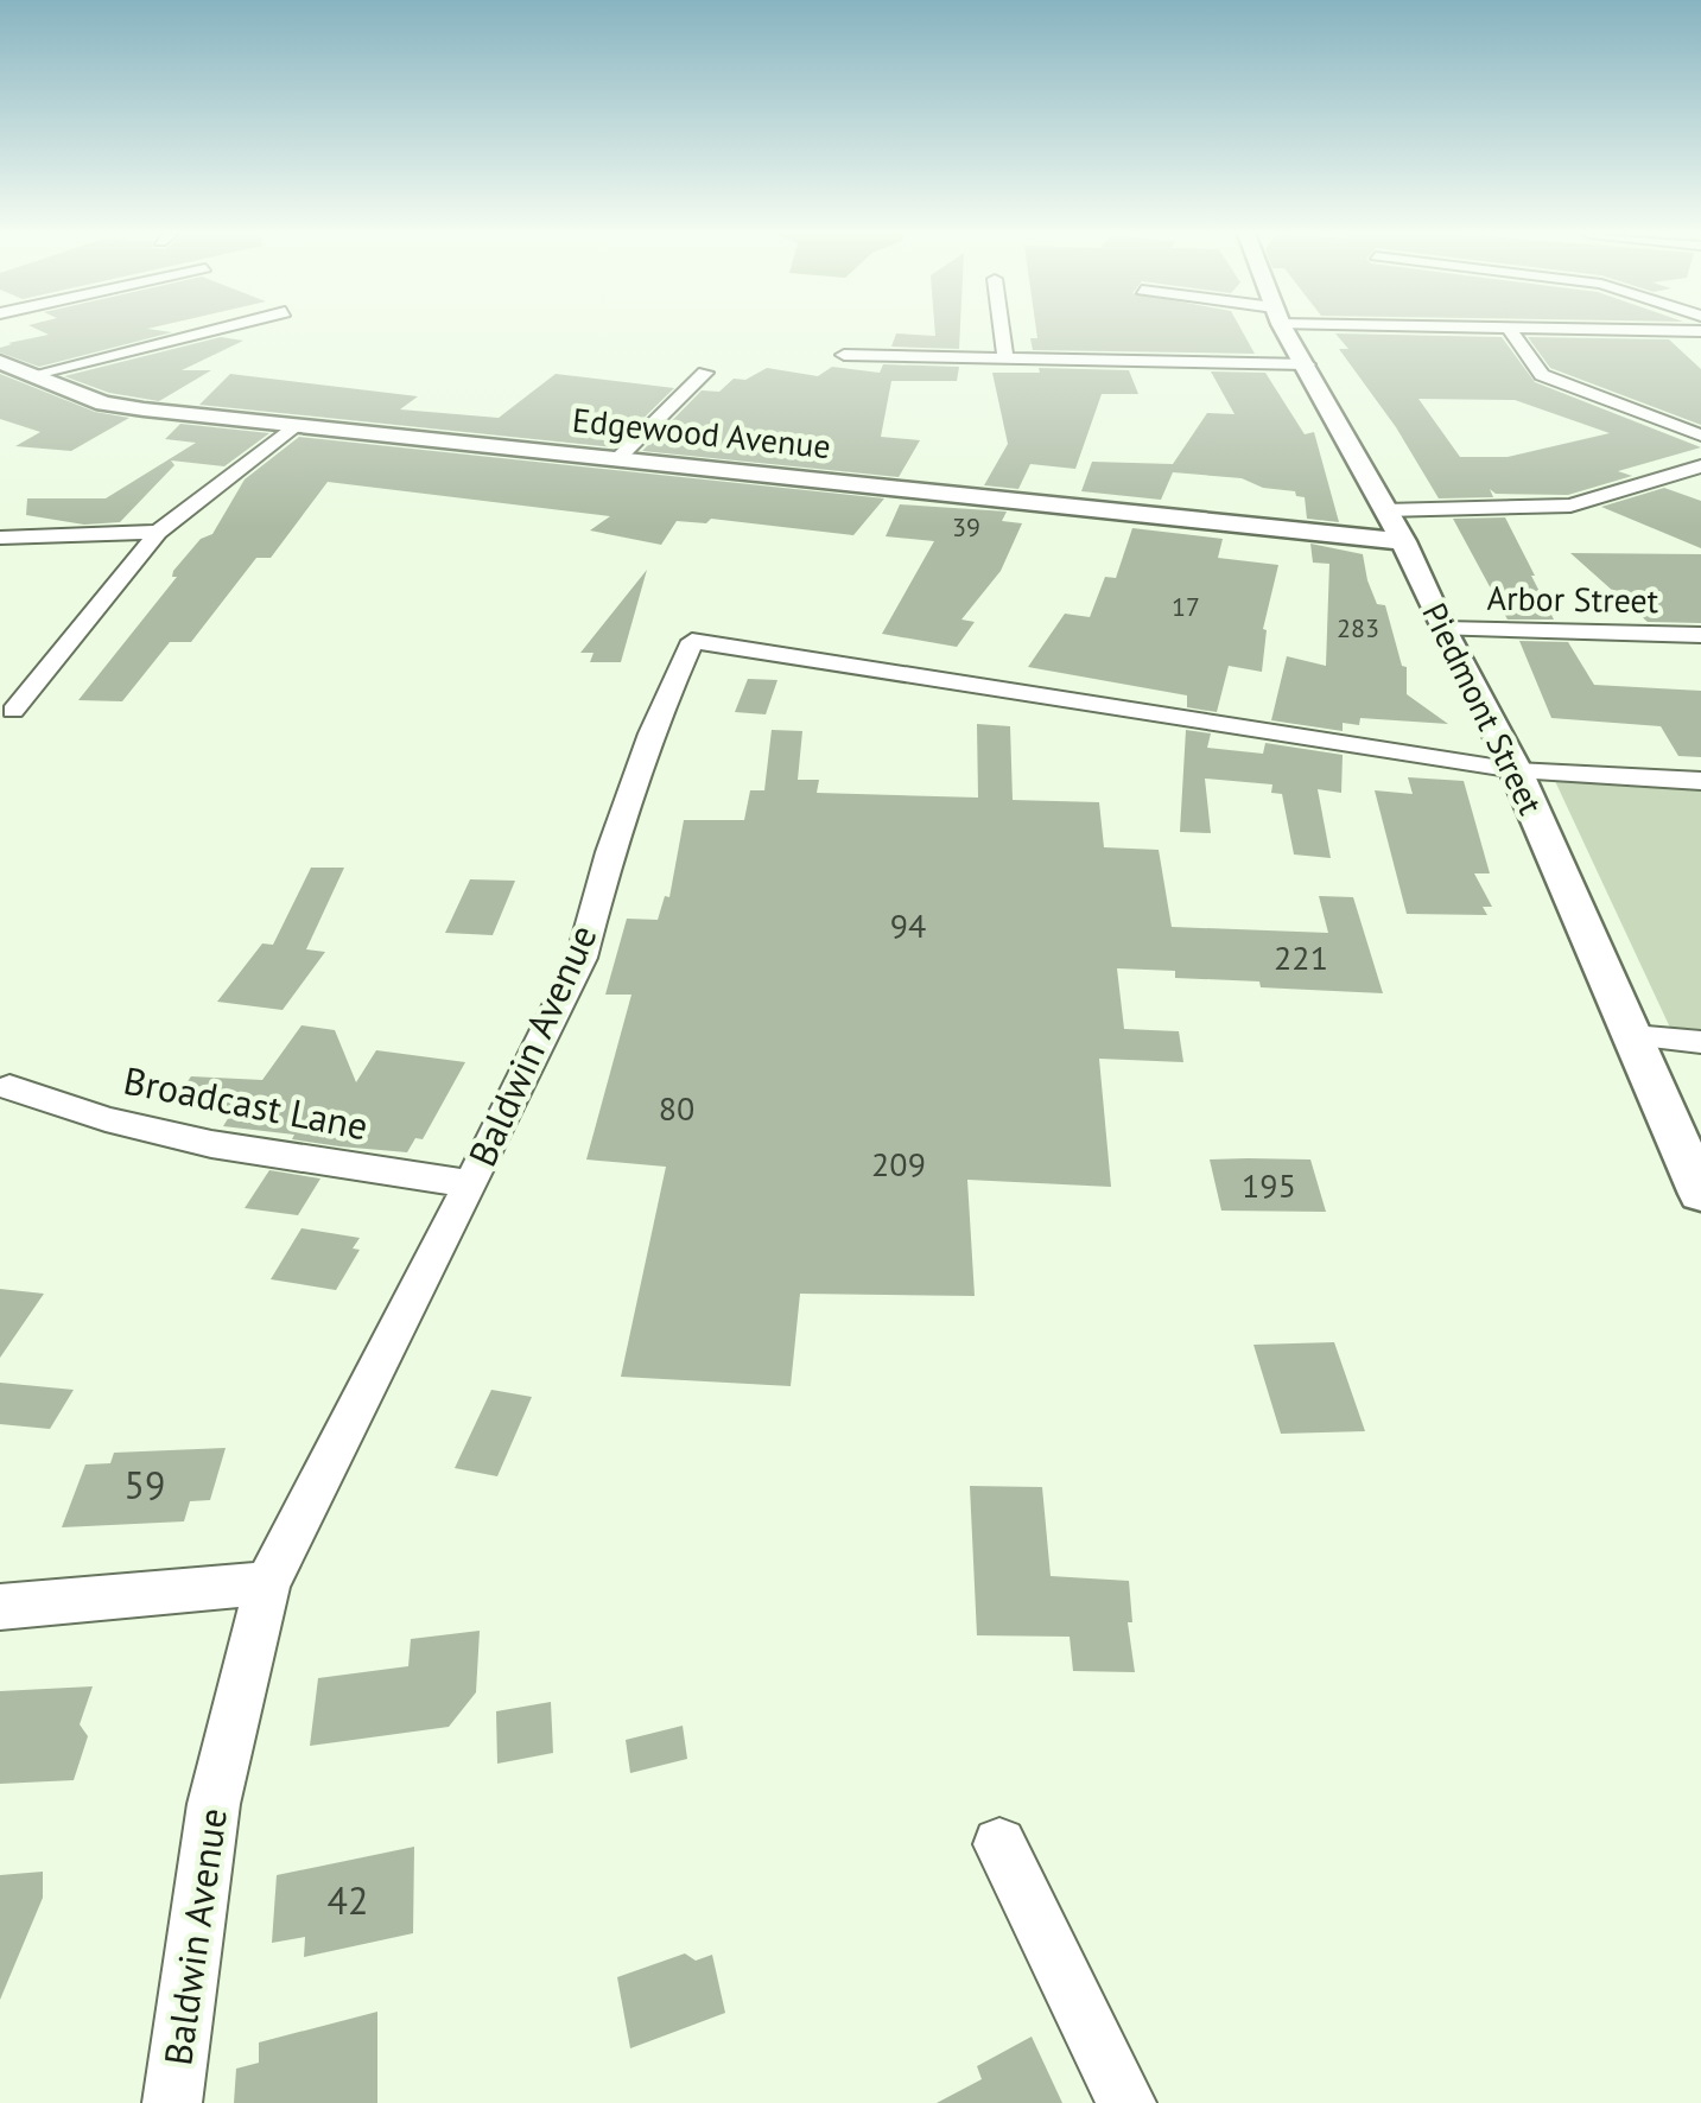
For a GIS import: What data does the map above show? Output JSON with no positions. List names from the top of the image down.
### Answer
{
  "streets": {
    "street": [
      "Edgewood Avenue",
      "Arbor Street",
      "Piedmont Street",
      "Baldwin Avenue",
      "Broadcast Lane"
    ]
  },
  "crossings": [
    ["Edgewood Avenue", "Piedmont Street"],
    ["Arbor Street", "Piedmont Street"],
    ["Piedmont Street", "Baldwin Avenue"],
    ["Baldwin Avenue", "Broadcast Lane"]
  ],
  "house_numbers": [
    "39",
    "17",
    "283",
    "94",
    "221",
    "80",
    "209",
    "195",
    "59",
    "42"
  ]
}
